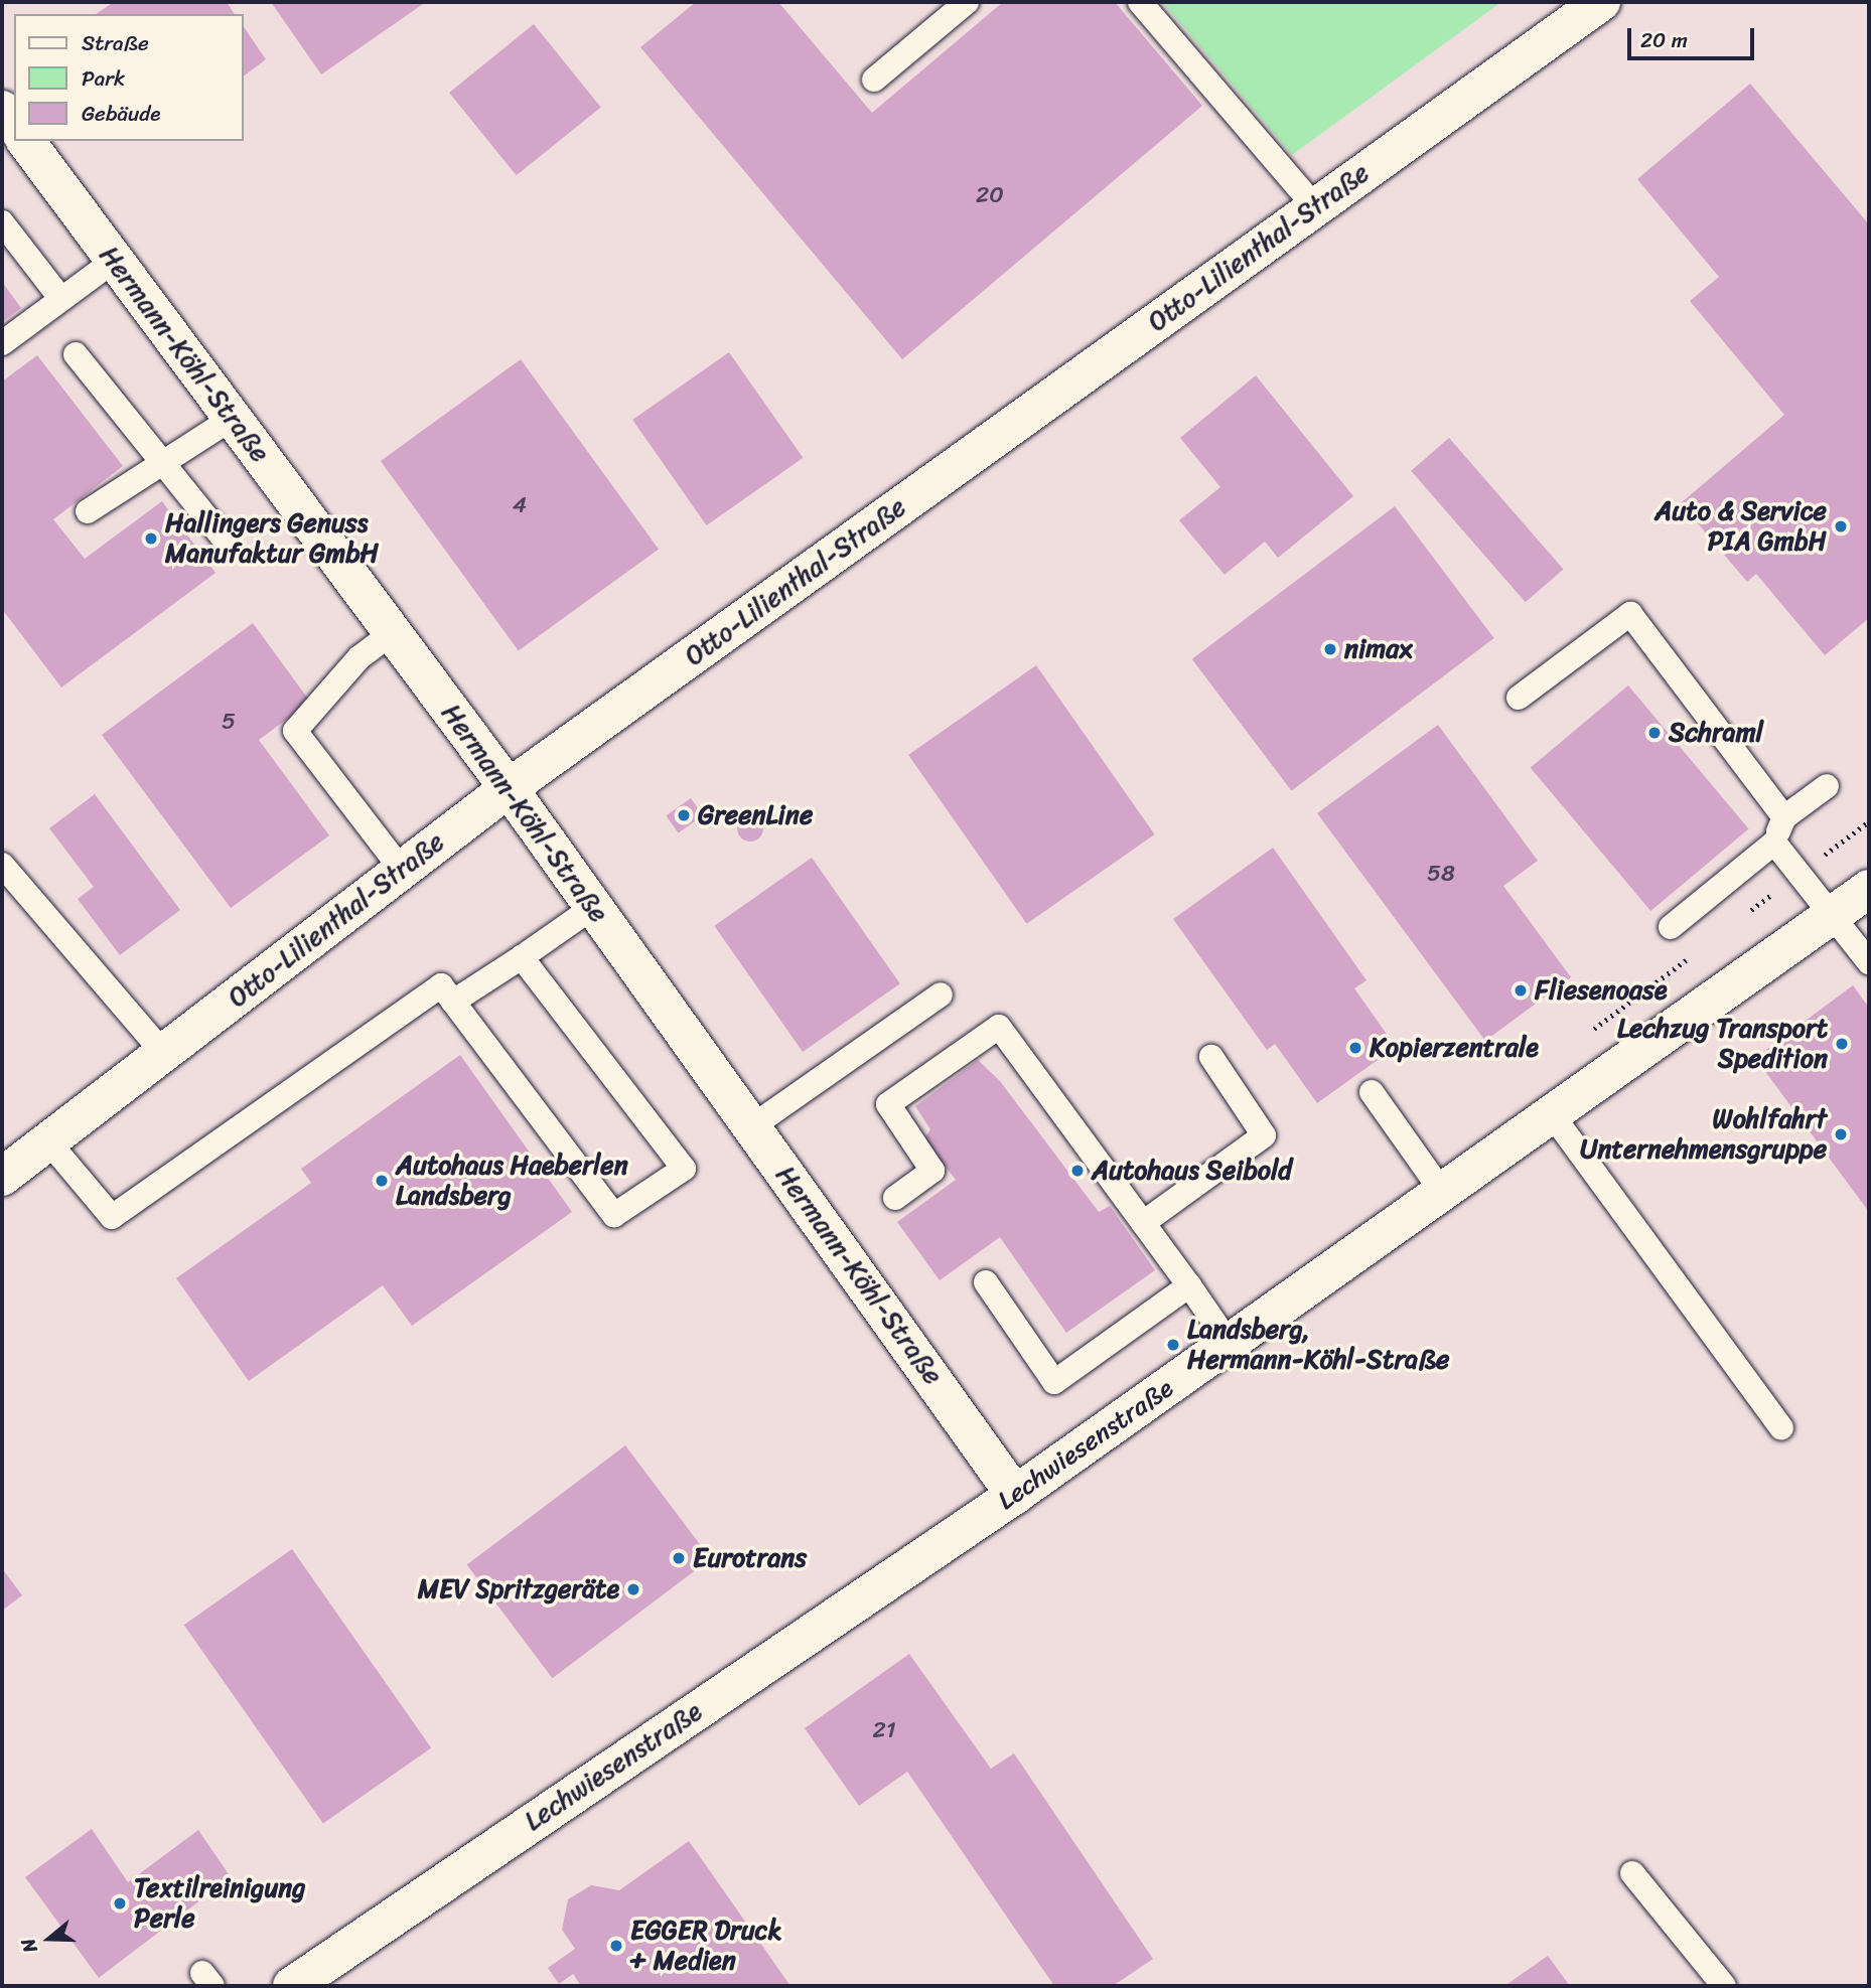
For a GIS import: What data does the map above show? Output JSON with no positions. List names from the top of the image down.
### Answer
{
  "streets": {
    "street": ["Otto-Lilienthal-Straße", "Hermann-Köhl-Straße", "Lechwiesenstraße"]
  },
  "crossings": [
    ["Otto-Lilienthal-Straße", "Hermann-Köhl-Straße"],
    ["Hermann-Köhl-Straße", "Lechwiesenstraße"]
  ],
  "places": [
    "Auto & Service PIA GmbH",
    "Hallingers Genuss Manufaktur GmbH",
    "nimax",
    "Schraml",
    "GreenLine",
    "Fliesenoase",
    "Lechzug Transport Spedition",
    "Kopierzentrale",
    "Wohlfahrt Unternehmensgruppe",
    "Autohaus Seibold",
    "Autohaus Haeberlen Landsberg",
    "Landsberg, Hermann-Köhl-Straße",
    "Eurotrans",
    "MEV Spritzgeräte",
    "Textilreinigung Perle",
    "EGGER Druck + Medien"
  ],
  "house_numbers": [
    "20",
    "4",
    "5",
    "58",
    "21"
  ],
  "legend": ["Straße", "Park", "Gebäude"],
  "scale_bar": "20 m",
  "north": "left"
}
